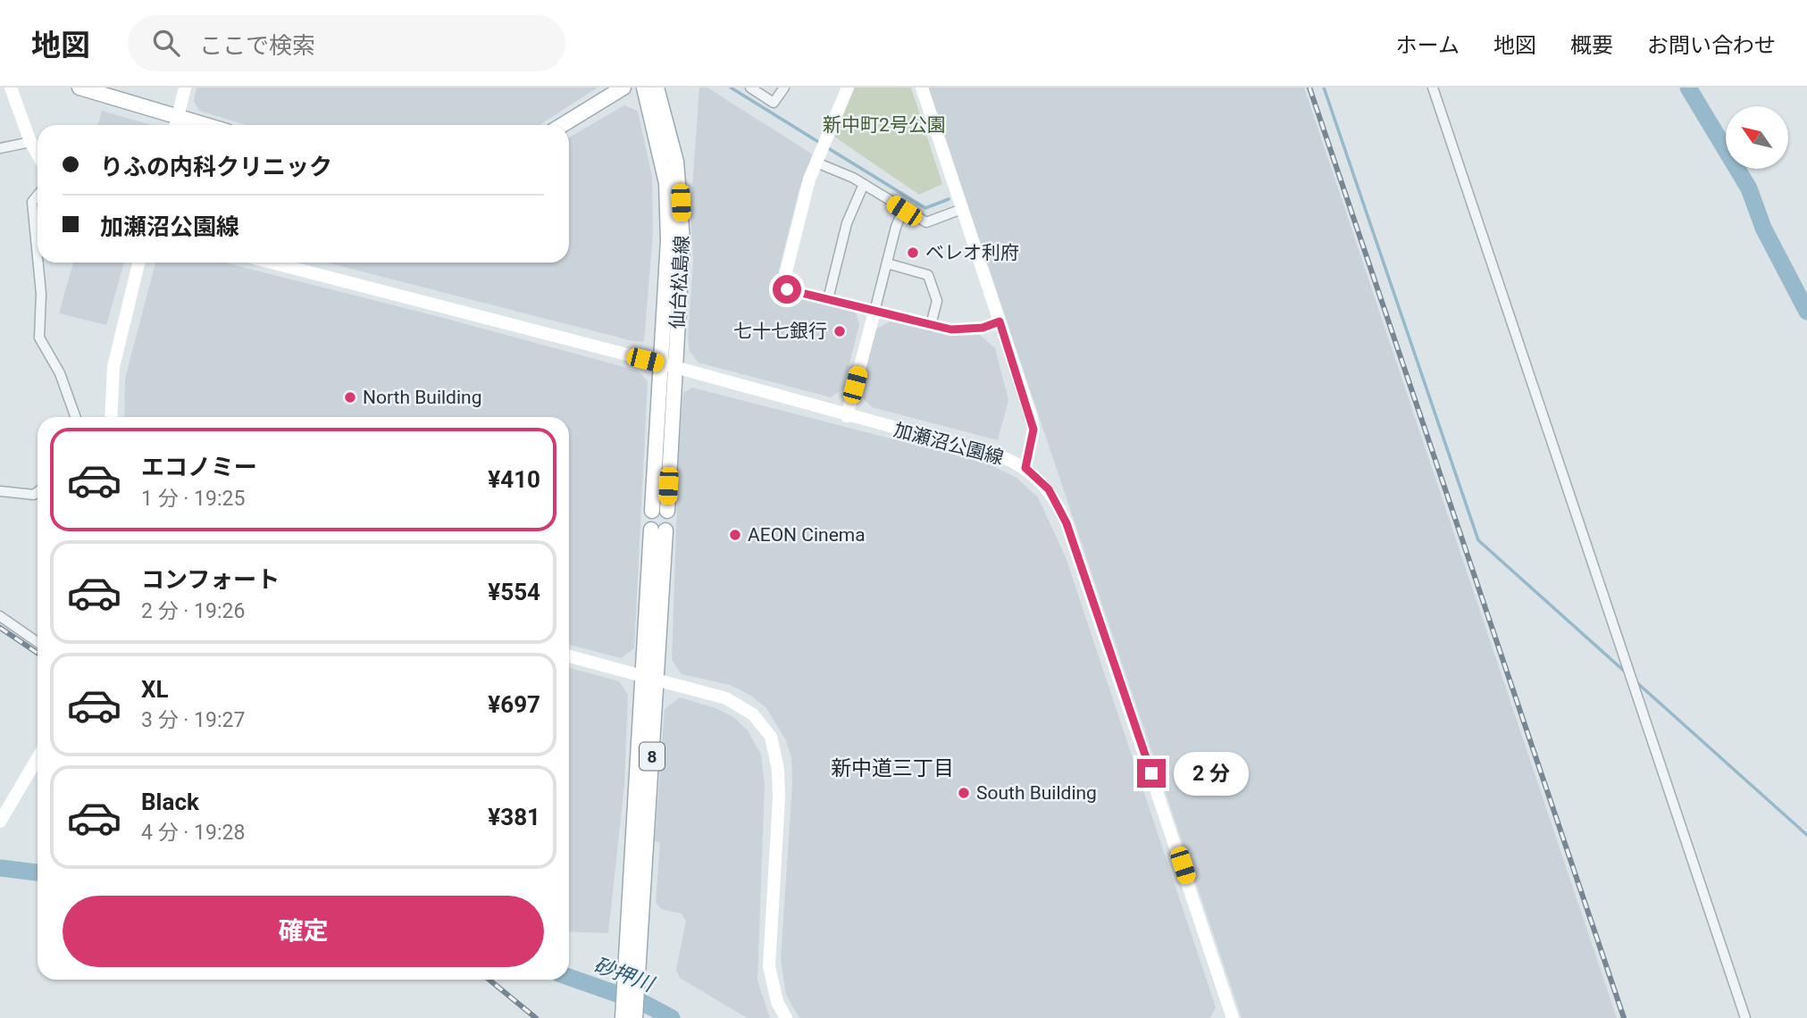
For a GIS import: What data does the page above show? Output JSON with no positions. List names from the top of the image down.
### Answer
{
  "streets": {
    "main road": ["仙台松島線", "8"],
    "street": ["加瀬沼公園線"]
  },
  "crossings": [
    ["仙台松島線", "加瀬沼公園線"]
  ],
  "districts": ["新中道三丁目"],
  "water": ["砂押川"],
  "parks": ["新中町2号公園"],
  "places": [
    "ベレオ利府",
    "七十七銀行",
    "North Building",
    "AEON Cinema",
    "South Building"
  ],
  "north": "top left",
  "page": {
    "header": "地図",
    "search": "ここで検索",
    "nav": [
      "ホーム",
      "地図",
      "概要",
      "お問い合わせ"
    ],
    "banner": ["りふの内科クリニック", "加瀬沼公園線"],
    "list": [
      {
        "name": "エコノミー",
        "note": "1 分 · 19:25",
        "value": "¥410"
      },
      {
        "name": "コンフォート",
        "note": "2 分 · 19:26",
        "value": "¥554"
      },
      {
        "name": "XL",
        "note": "3 分 · 19:27",
        "value": "¥697"
      },
      {
        "name": "Black",
        "note": "4 分 · 19:28",
        "value": "¥381"
      }
    ],
    "bubble": "2 分",
    "buttons": "確定"
  }
}
